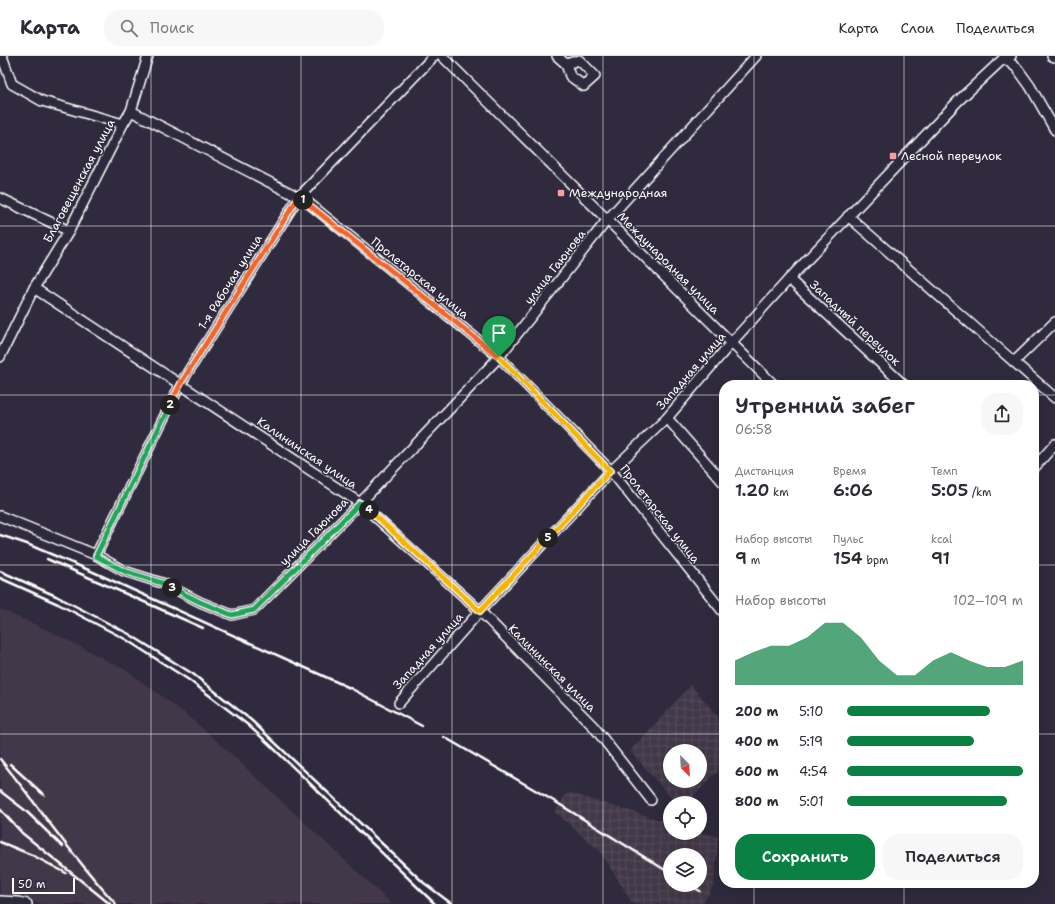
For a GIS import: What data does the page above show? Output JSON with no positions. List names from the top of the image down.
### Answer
{
  "streets": {
    "street": [
      "Благовещенская улица",
      "Международная улица",
      "улица Гаюнова",
      "Пролетарская улица",
      "1-я Рабочая улица",
      "Западный переулок",
      "Западная улица",
      "Калининская улица"
    ]
  },
  "crossings": [
    ["Благовещенская улица", "Пролетарская улица"],
    ["Благовещенская улица", "Калининская улица"],
    ["Международная улица", "улица Гаюнова"],
    ["Международная улица", "Западная улица"],
    ["улица Гаюнова", "Пролетарская улица"],
    ["улица Гаюнова", "1-я Рабочая улица"],
    ["улица Гаюнова", "Калининская улица"],
    ["Пролетарская улица", "1-я Рабочая улица"],
    ["Пролетарская улица", "Западная улица"],
    ["1-я Рабочая улица", "Калининская улица"],
    ["Западный переулок", "Западная улица"],
    ["Западная улица", "Калининская улица"]
  ],
  "places": {
    "transit": ["Лесной переулок", "Международная"]
  },
  "scale_bar": "50 m",
  "north": "bottom right",
  "page": {
    "header": "Карта",
    "search": "Поиск",
    "nav": ["Карта", "Слои", "Поделиться"],
    "pins": [
      "1",
      "2",
      "4",
      "5",
      "3"
    ],
    "heading": ["Утренний забег", "06:58"],
    "stats": [
      ["Дистанция", "1.20 km"],
      ["Время", "6:06"],
      ["Темп", "5:05 /km"],
      ["Набор высоты", "9 m"],
      ["Пульс", "154 bpm"],
      ["kcal", "91"]
    ],
    "chart": ["Набор высоты", "102–109 m"],
    "list": [
      {
        "name": "200 m",
        "note": "5:10"
      },
      {
        "name": "400 m",
        "note": "5:19"
      },
      {
        "name": "600 m",
        "note": "4:54"
      },
      {
        "name": "800 m",
        "note": "5:01"
      }
    ],
    "buttons": ["Сохранить", "Поделиться"],
    "scale": "50 m"
  }
}
